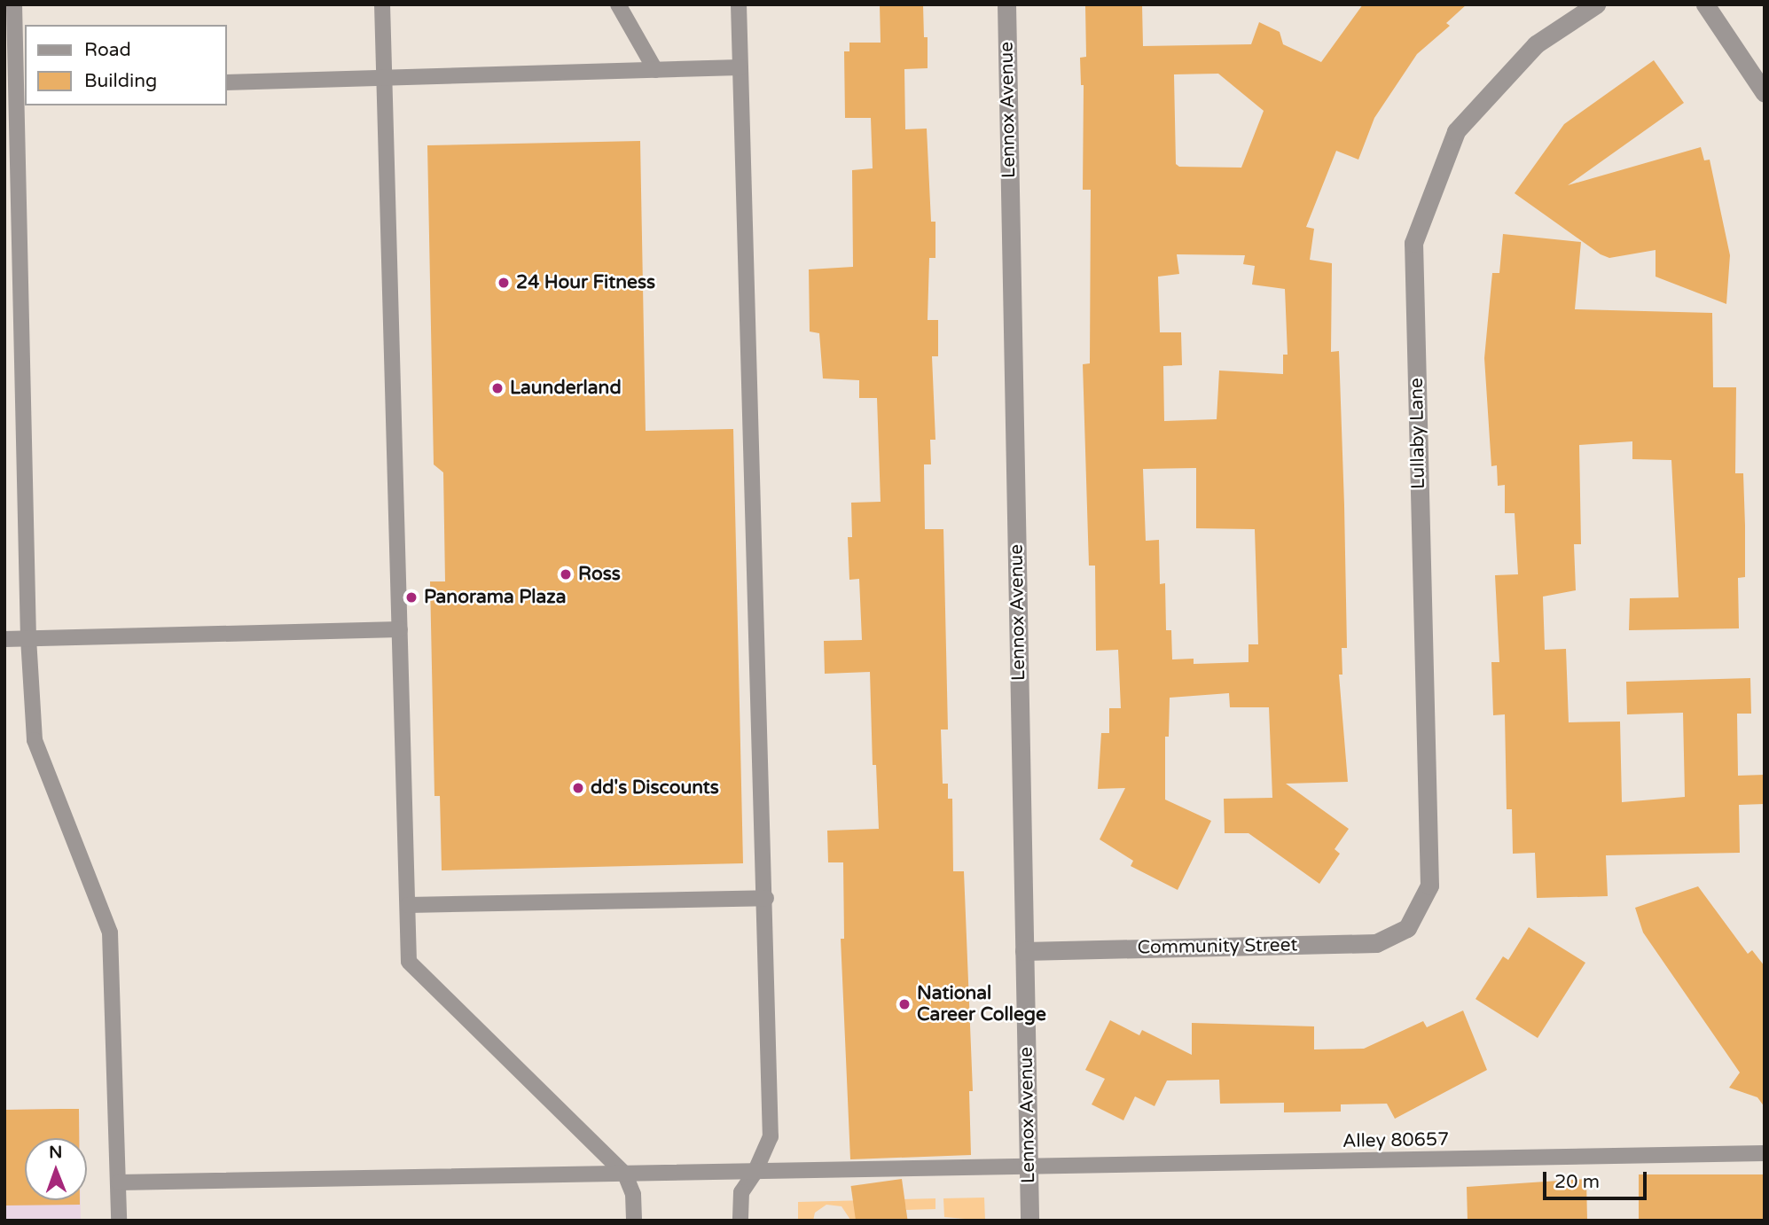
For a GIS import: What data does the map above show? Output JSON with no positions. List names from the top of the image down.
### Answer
{
  "streets": {
    "street": ["Lennox Avenue", "Lullaby Lane", "Community Street"],
    "lane": ["Alley 80657"]
  },
  "crossings": [
    ["Lennox Avenue", "Community Street"],
    ["Lennox Avenue", "Alley 80657"],
    ["Lullaby Lane", "Community Street"]
  ],
  "places": [
    "24 Hour Fitness",
    "Launderland",
    "Ross",
    "Panorama Plaza",
    "dd's Discounts",
    "National Career College"
  ],
  "legend": ["Road", "Building"],
  "scale_bar": "20 m",
  "north": "top"
}
